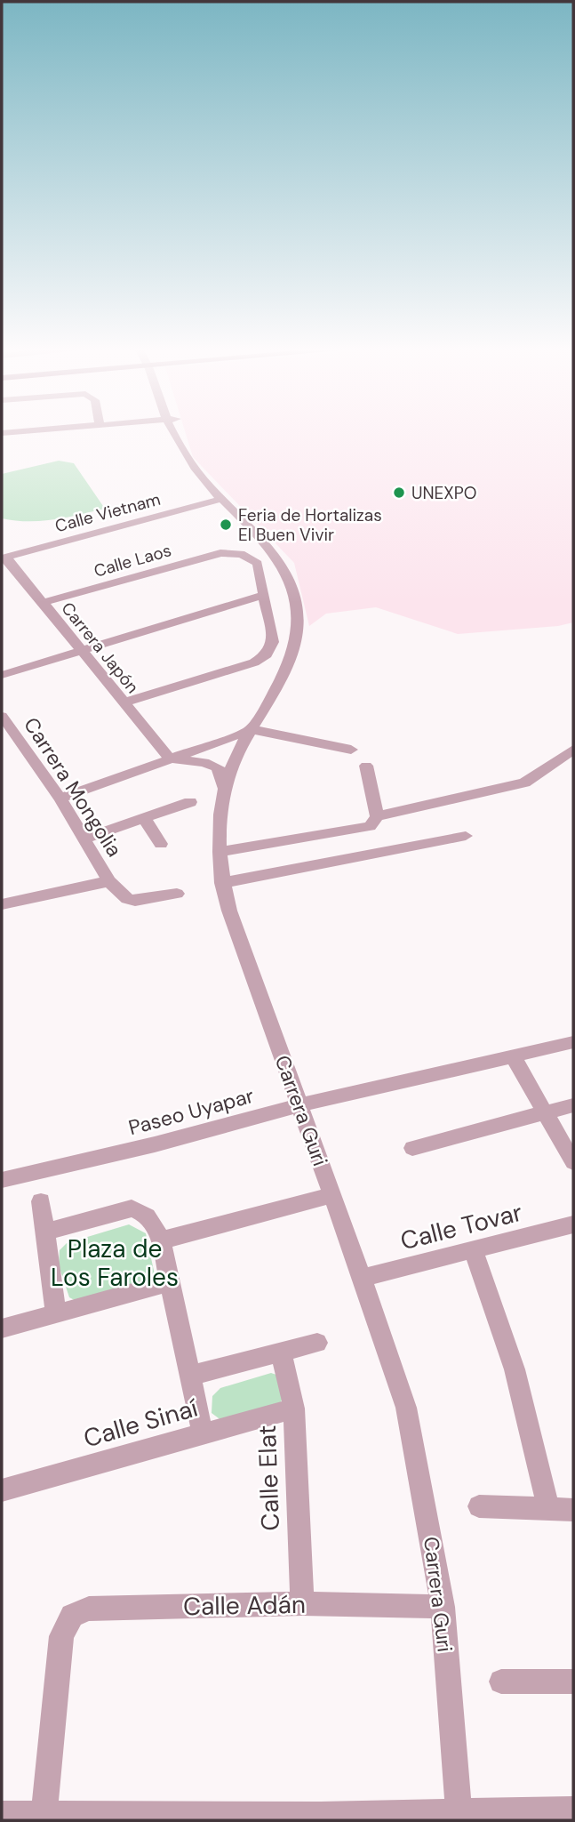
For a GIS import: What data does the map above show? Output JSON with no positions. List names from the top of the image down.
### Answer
{
  "streets": {
    "street": [
      "Calle Vietnam",
      "Calle Laos",
      "Carrera Japón",
      "Carrera Mongolia",
      "Carrera Guri",
      "Paseo Uyapar",
      "Calle Tovar",
      "Calle Sinaí",
      "Calle Elat",
      "Calle Adán"
    ]
  },
  "crossings": [
    ["Calle Vietnam", "Carrera Japón"],
    ["Calle Vietnam", "Carrera Guri"],
    ["Calle Laos", "Carrera Japón"],
    ["Carrera Guri", "Paseo Uyapar"],
    ["Carrera Guri", "Calle Tovar"],
    ["Carrera Guri", "Calle Adán"],
    ["Calle Sinaí", "Calle Elat"],
    ["Calle Elat", "Calle Adán"]
  ],
  "parks": ["Plaza de Los Faroles"],
  "places": ["UNEXPO", "Feria de Hortalizas El Buen Vivir"]
}
